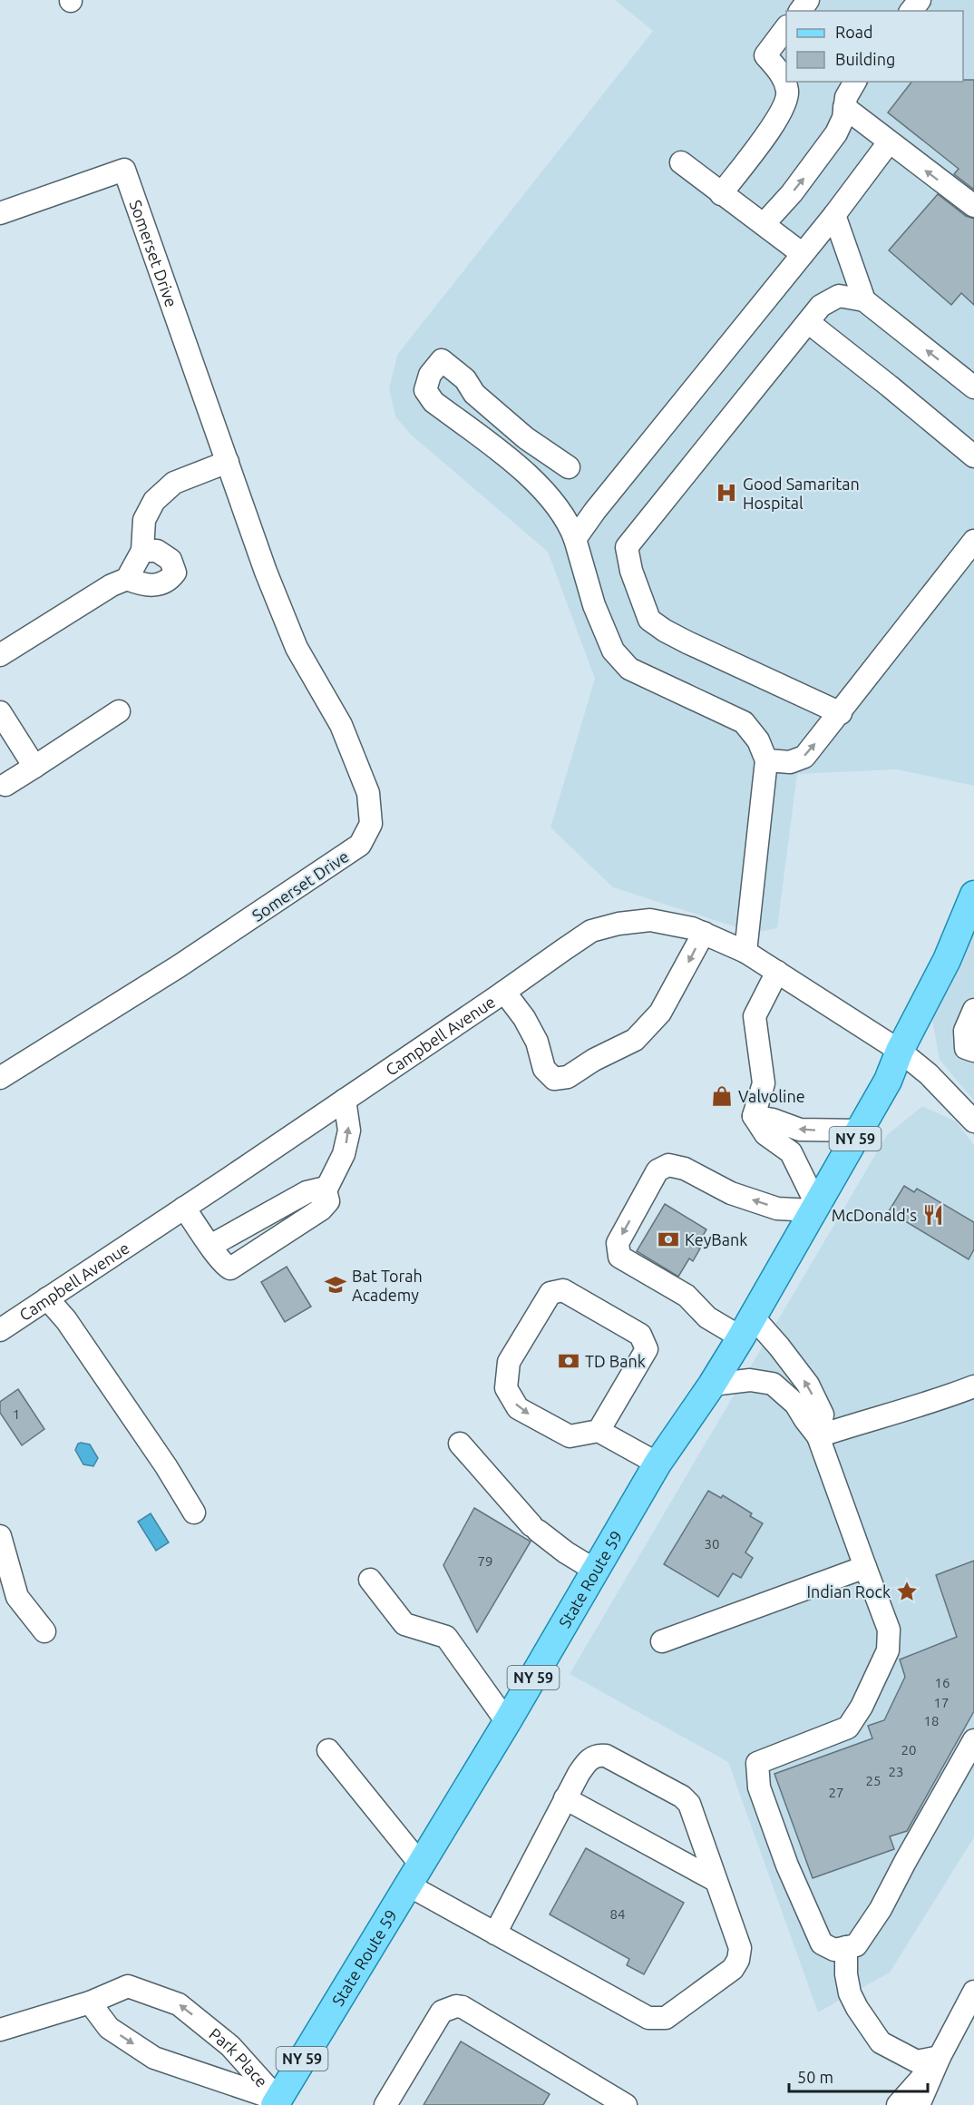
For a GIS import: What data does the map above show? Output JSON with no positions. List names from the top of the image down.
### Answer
{
  "streets": {
    "main road": ["NY 59", "State Route 59"],
    "street": ["Somerset Drive", "Campbell Avenue", "Park Place"]
  },
  "crossings": [
    ["Campbell Avenue", "NY 59"],
    ["Campbell Avenue", "State Route 59"],
    ["NY 59", "State Route 59"],
    ["State Route 59", "Park Place"]
  ],
  "places": {
    "hospital": ["Good Samaritan Hospital"],
    "shop": ["Valvoline"],
    "restaurant": ["McDonald's"],
    "bank": ["KeyBank", "TD Bank"],
    "school or university": ["Bat Torah Academy"],
    "place": ["Indian Rock"]
  },
  "house_numbers": [
    "1",
    "30",
    "79",
    "16",
    "17",
    "18",
    "20",
    "23",
    "25",
    "27",
    "84"
  ],
  "legend": ["Road", "Building"],
  "scale_bar": "50 m"
}
